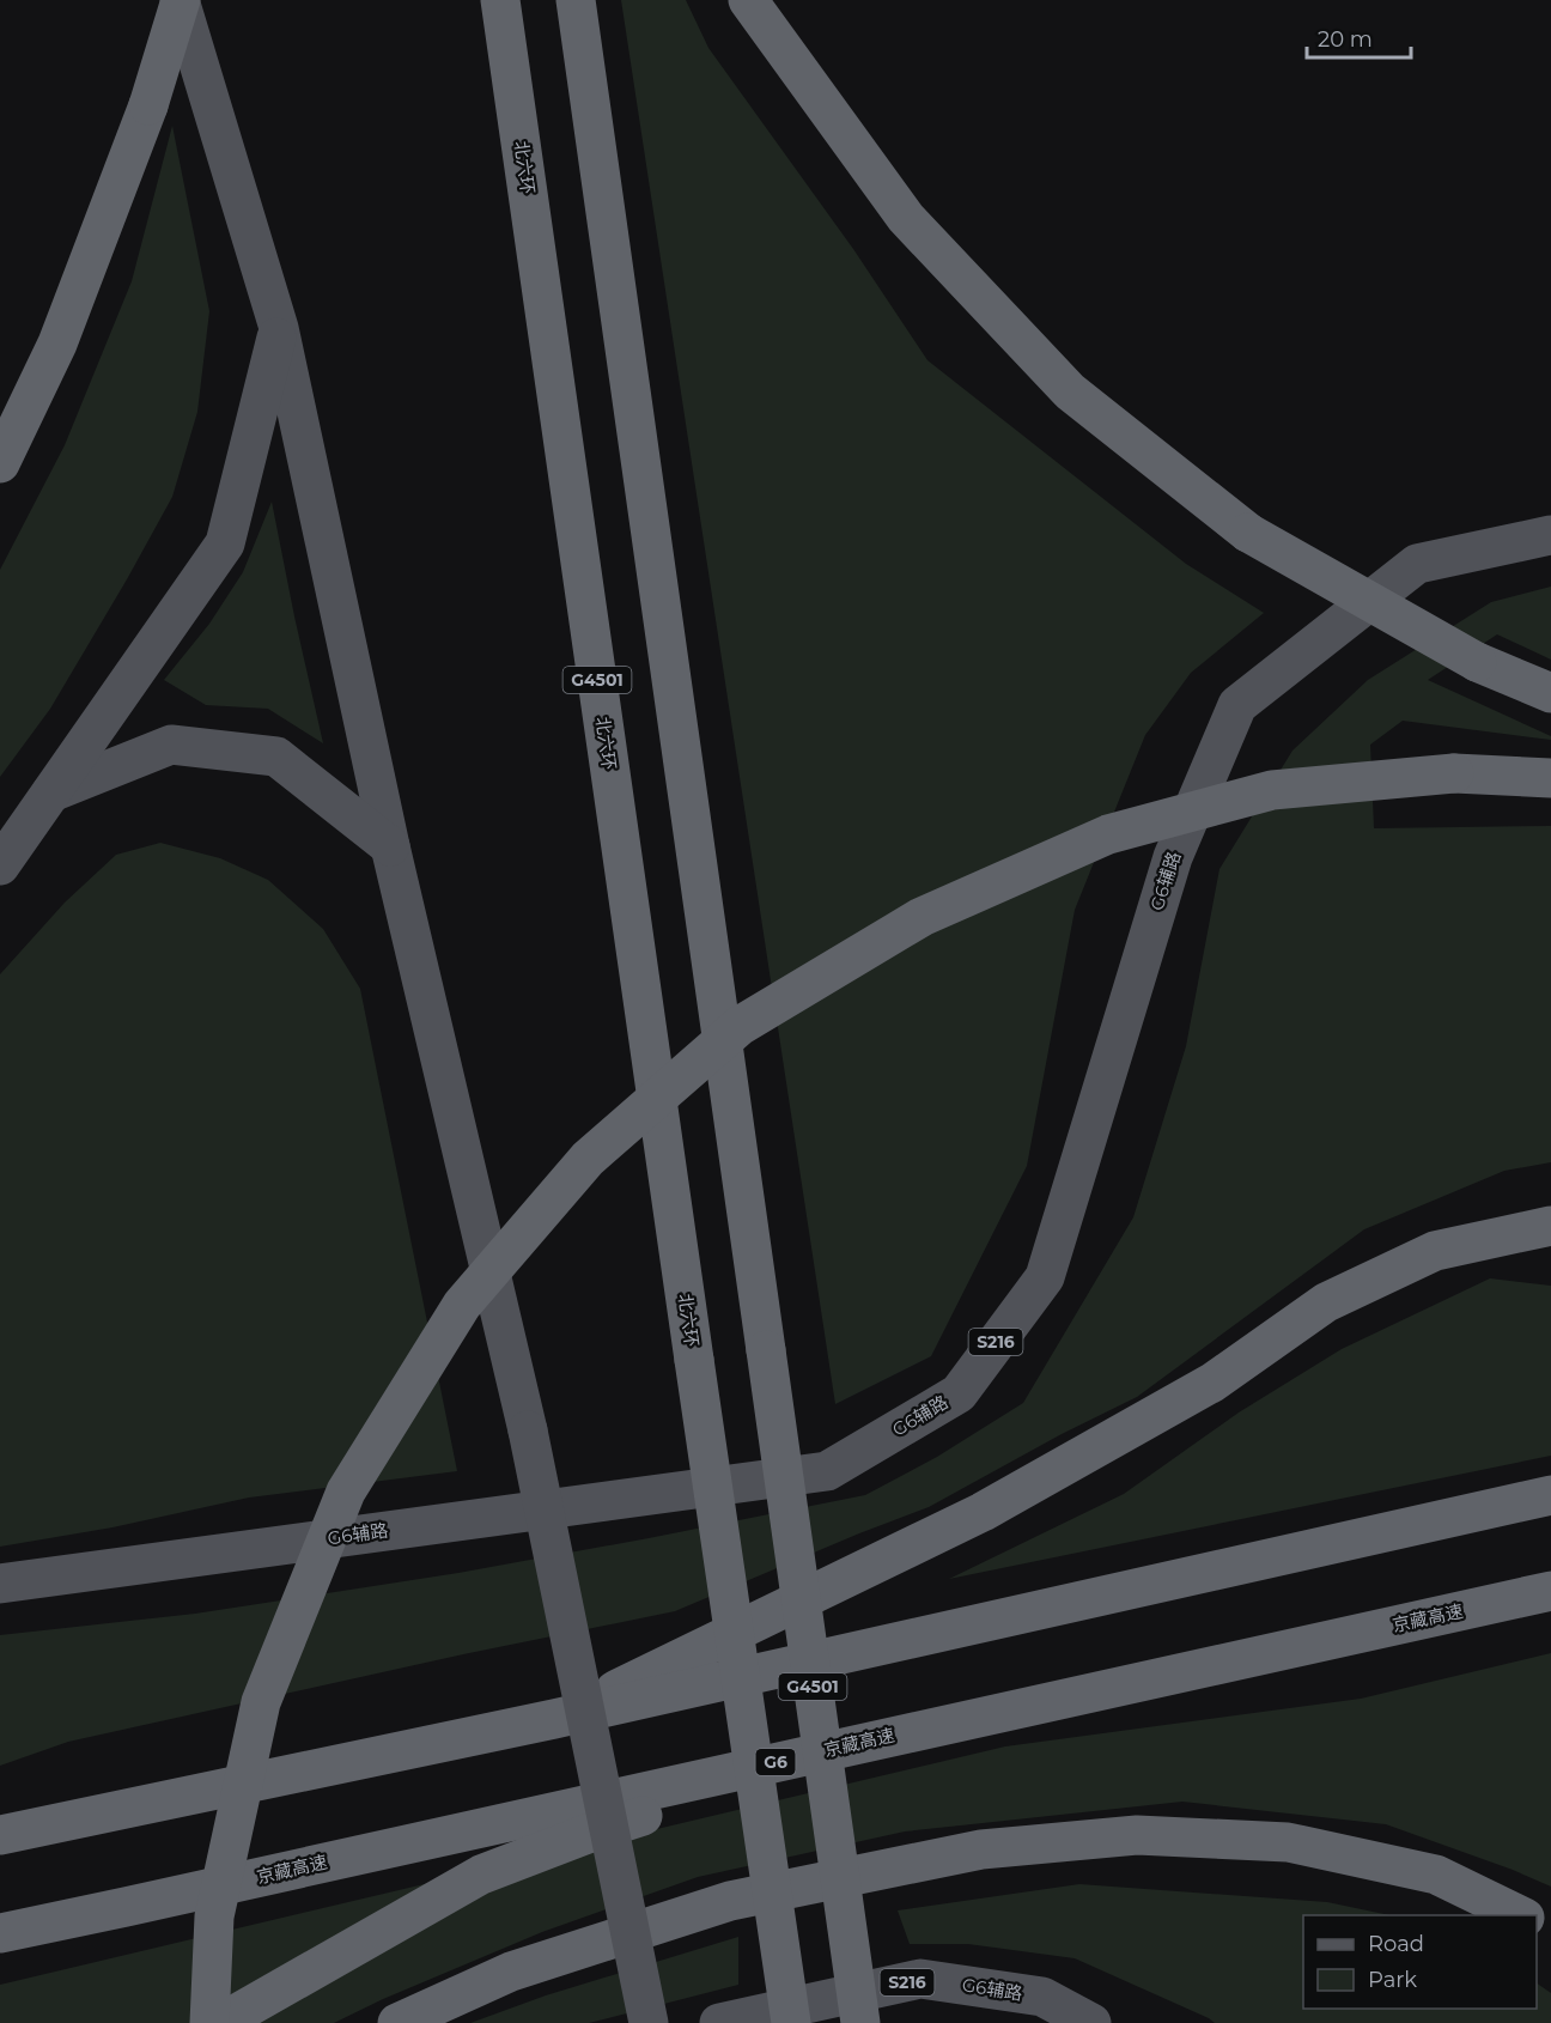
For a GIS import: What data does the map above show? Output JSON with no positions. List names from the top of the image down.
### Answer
{
  "streets": {
    "highway": [
      "北六环",
      "G4501",
      "京藏高速",
      "G6"
    ],
    "main road": ["G6辅路", "S216"]
  },
  "legend": ["Road", "Park"],
  "scale_bar": "20 m"
}
